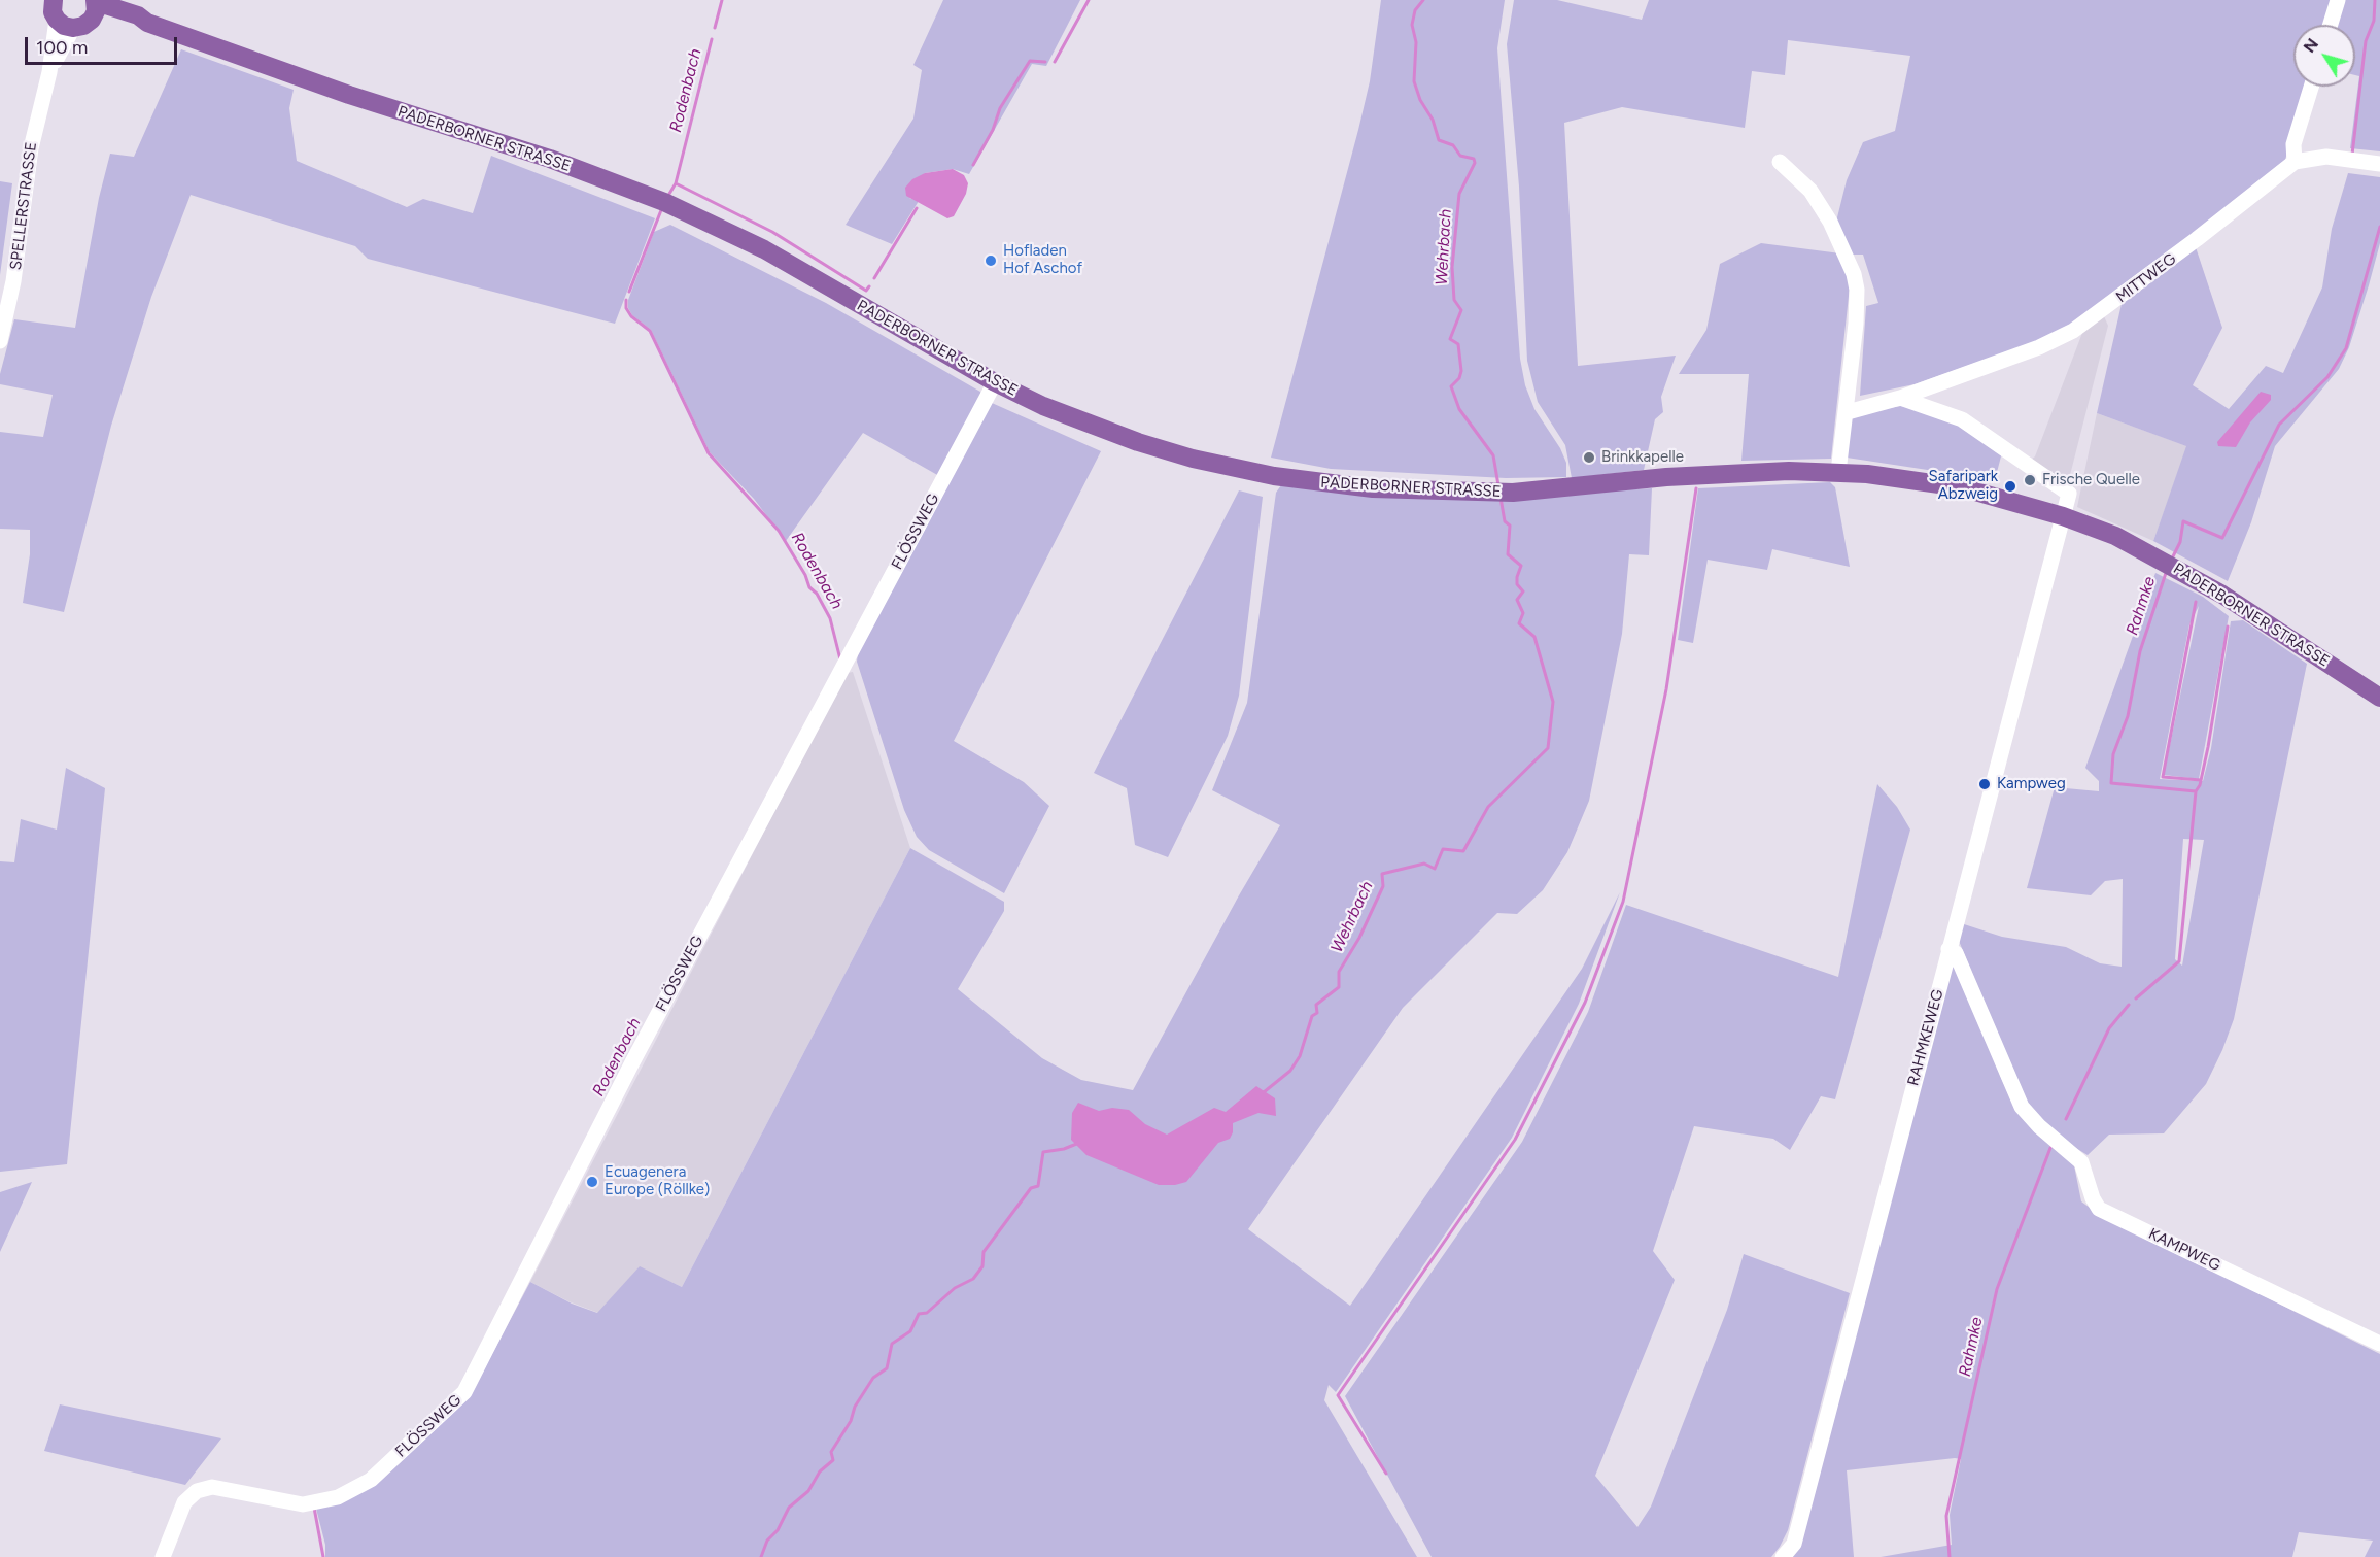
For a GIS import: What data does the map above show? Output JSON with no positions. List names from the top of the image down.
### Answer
{
  "streets": {
    "main road": ["PADERBORNER STRASSE"],
    "street": [
      "SPELLERSTRASSE",
      "MITTWEG",
      "FLÖSSWEG",
      "RAHMKEWEG",
      "KAMPWEG"
    ]
  },
  "crossings": [
    ["PADERBORNER STRASSE", "FLÖSSWEG"],
    ["PADERBORNER STRASSE", "RAHMKEWEG"],
    ["RAHMKEWEG", "KAMPWEG"]
  ],
  "water": ["Rodenbach", "Wehrbach", "Rahmke"],
  "places": [
    "Hofladen Hof Aschof",
    "Brinkkapelle",
    "Frische Quelle",
    "Safaripark Abzweig",
    "Kampweg",
    "Ecuagenera Europe (Röllke)"
  ],
  "scale_bar": "100 m",
  "north": "top left"
}
